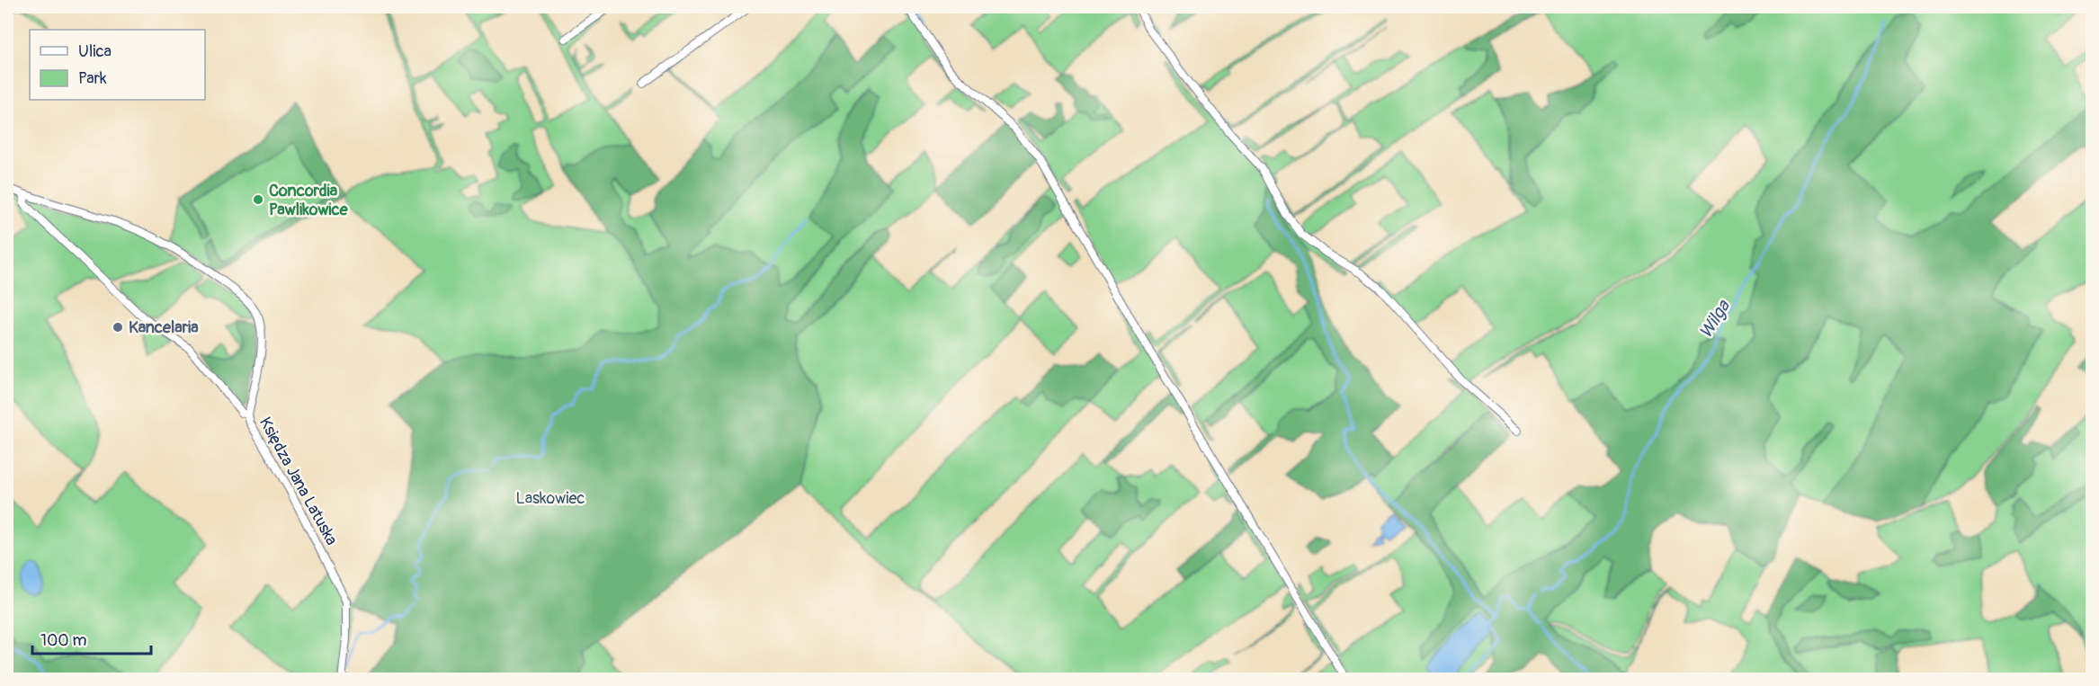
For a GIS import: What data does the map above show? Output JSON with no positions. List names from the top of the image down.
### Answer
{
  "streets": {
    "street": ["Księdza Jana Latuska"]
  },
  "water": ["Wilga"],
  "parks": ["Laskowiec"],
  "places": ["Concordia Pawlikowice", "Kancelaria"],
  "legend": ["Ulica", "Park"],
  "scale_bar": "100 m"
}
